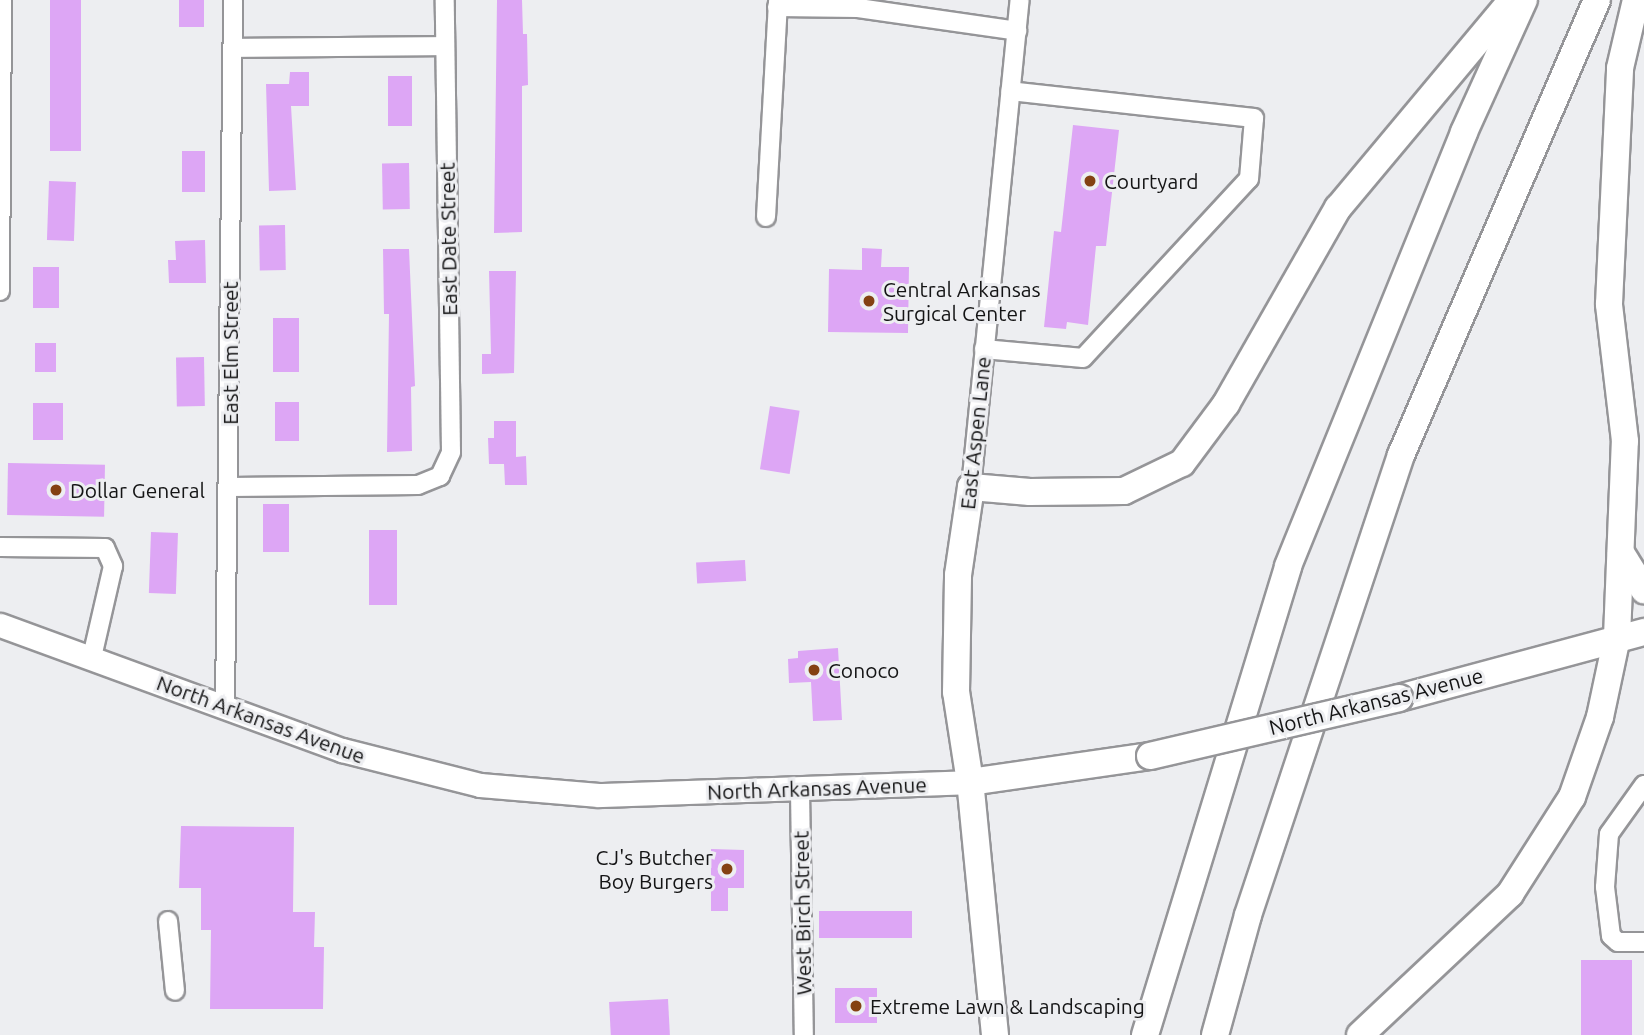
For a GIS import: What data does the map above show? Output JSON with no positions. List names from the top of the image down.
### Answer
{
  "streets": {
    "highway": ["East Aspen Lane", "North Arkansas Avenue"],
    "street": ["East Date Street", "East Elm Street", "West Birch Street"]
  },
  "crossings": [
    ["East Date Street", "East Elm Street"],
    ["East Elm Street", "North Arkansas Avenue"],
    ["East Aspen Lane", "North Arkansas Avenue"],
    ["North Arkansas Avenue", "West Birch Street"]
  ],
  "places": [
    "Courtyard",
    "Central Arkansas Surgical Center",
    "Dollar General",
    "Conoco",
    "CJ's Butcher Boy Burgers",
    "Extreme Lawn & Landscaping"
  ]
}
